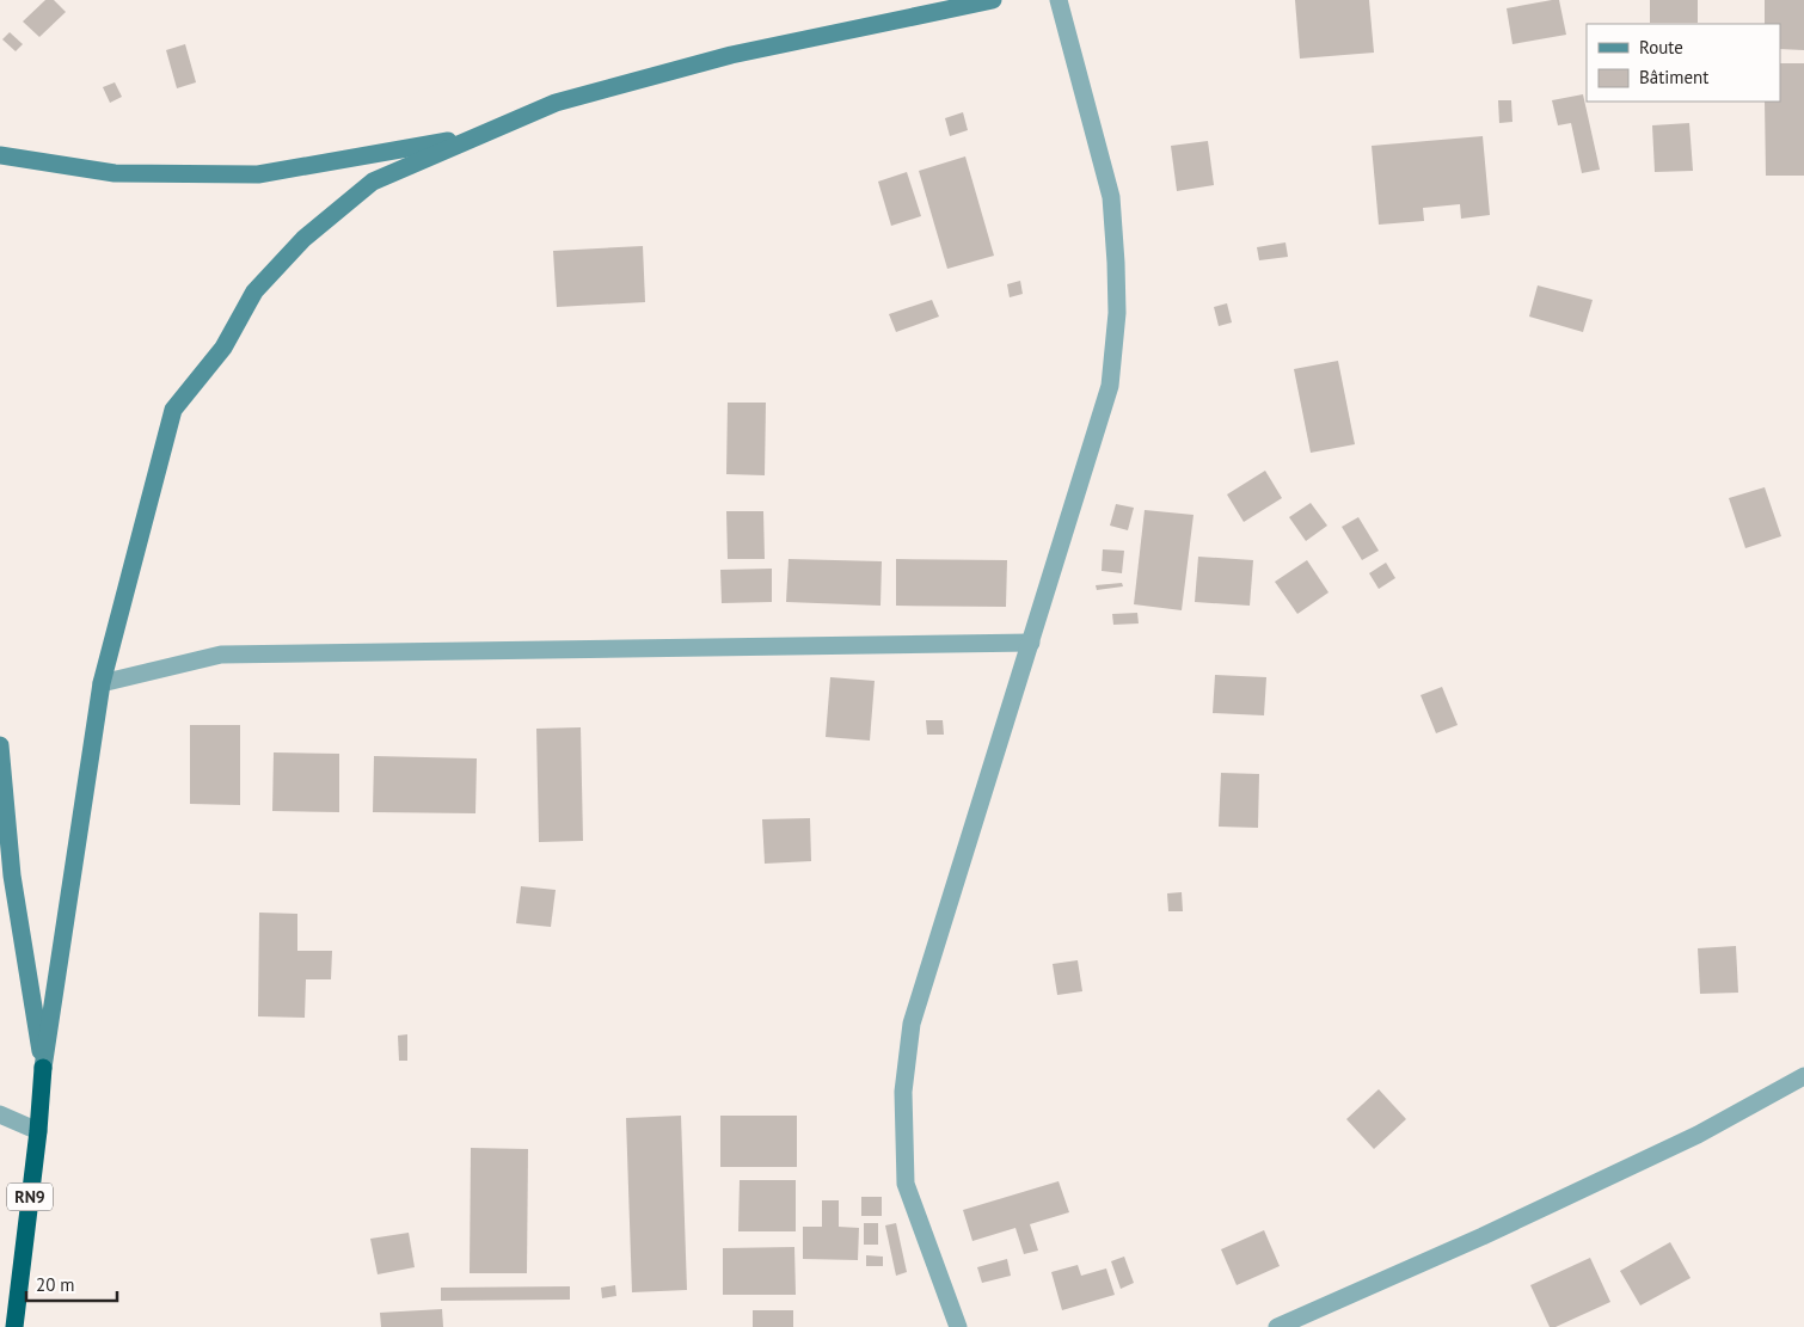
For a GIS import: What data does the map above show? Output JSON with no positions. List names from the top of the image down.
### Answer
{
  "streets": {
    "highway": ["RN9"]
  },
  "legend": ["Route", "Bâtiment"],
  "scale_bar": "20 m"
}
